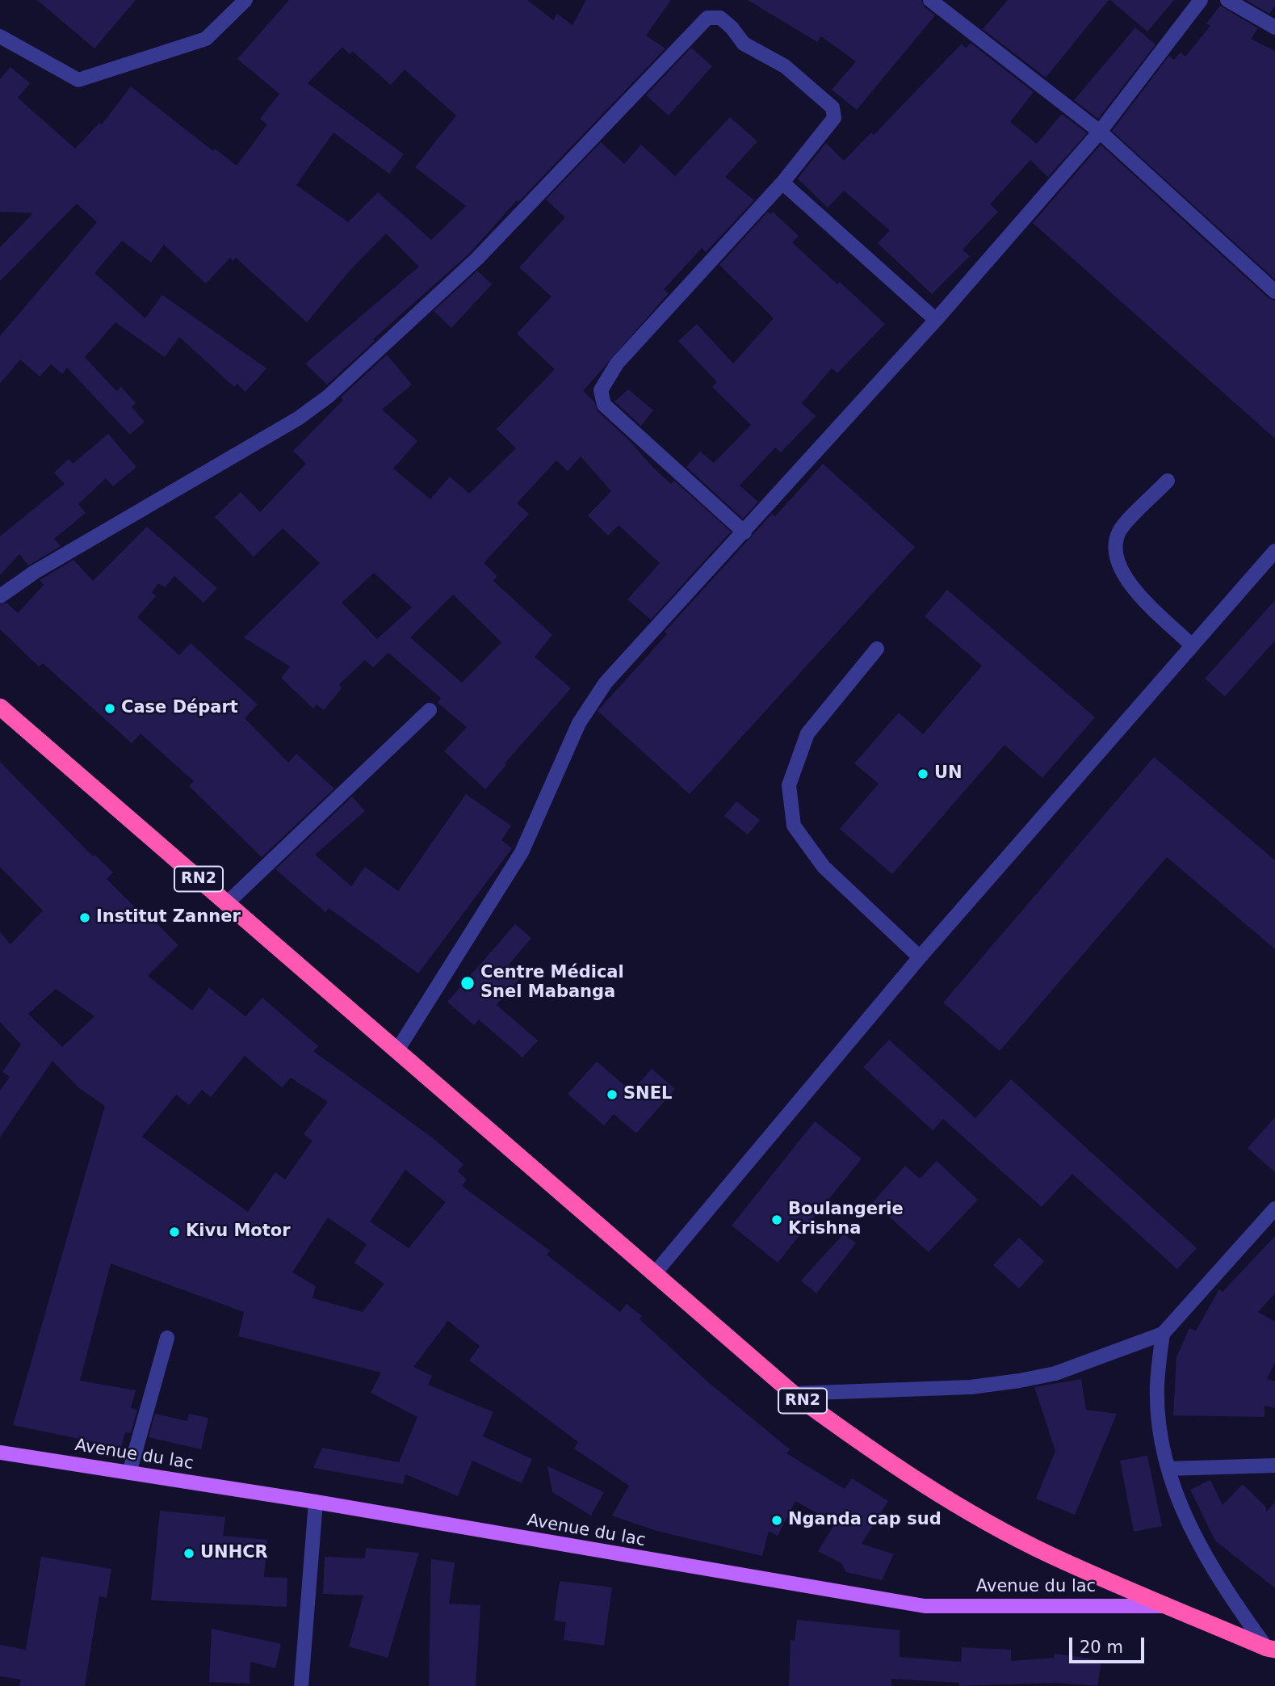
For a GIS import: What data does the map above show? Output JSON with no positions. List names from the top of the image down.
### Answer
{
  "streets": {
    "highway": ["RN2"],
    "main road": ["Avenue du lac"]
  },
  "crossings": [
    ["RN2", "Avenue du lac"]
  ],
  "places": [
    "Case Départ",
    "UN",
    "Institut Zanner",
    "Centre Médical Snel Mabanga",
    "SNEL",
    "Boulangerie Krishna",
    "Kivu Motor",
    "Nganda cap sud",
    "UNHCR"
  ],
  "scale_bar": "20 m"
}
